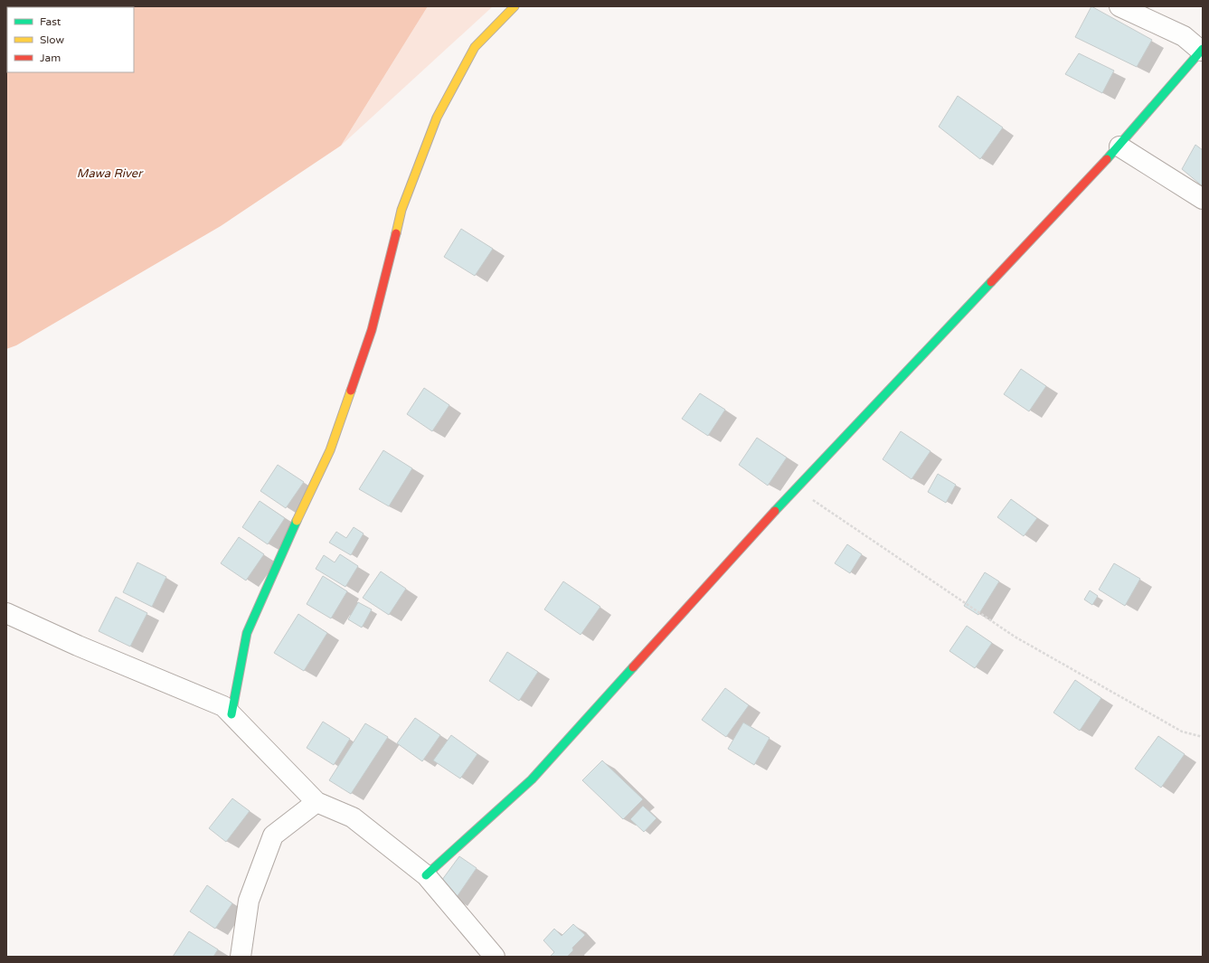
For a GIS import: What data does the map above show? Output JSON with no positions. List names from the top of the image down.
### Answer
{
  "water": ["Mawa River"],
  "legend": ["Fast", "Slow", "Jam"]
}
